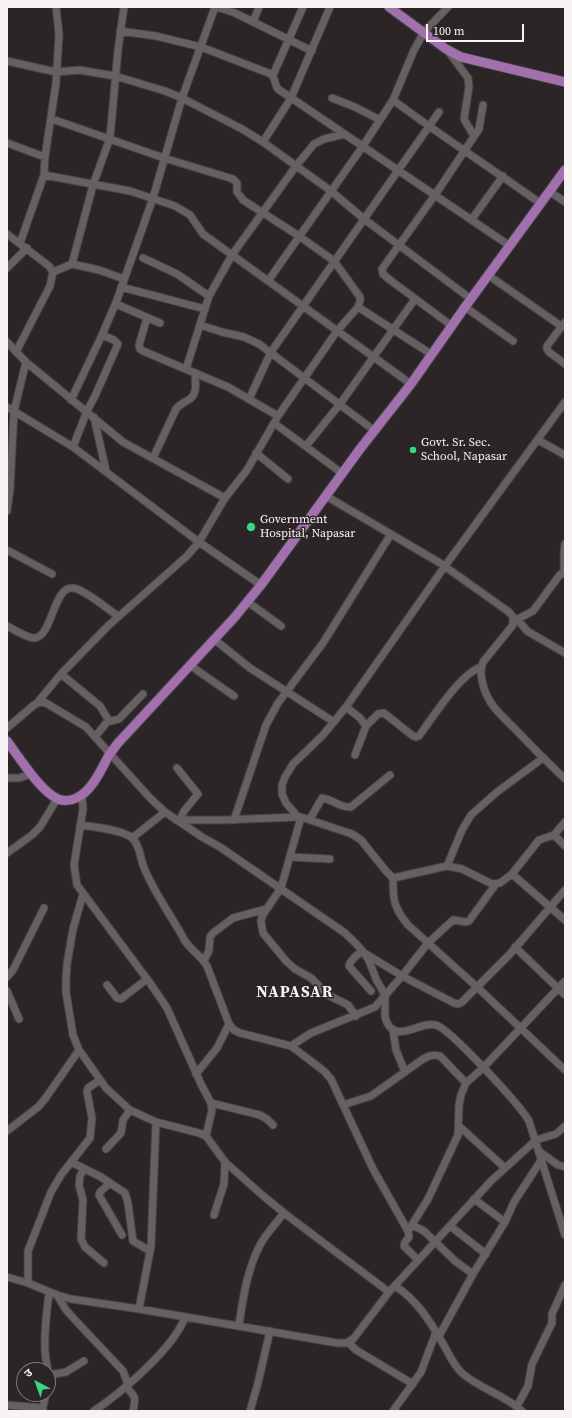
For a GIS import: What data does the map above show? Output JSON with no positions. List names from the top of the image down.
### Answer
{
  "districts": ["NAPASAR"],
  "places": ["Govt. Sr. Sec. School, Napasar", "Government Hospital, Napasar"],
  "scale_bar": "100 m",
  "north": "top left"
}
